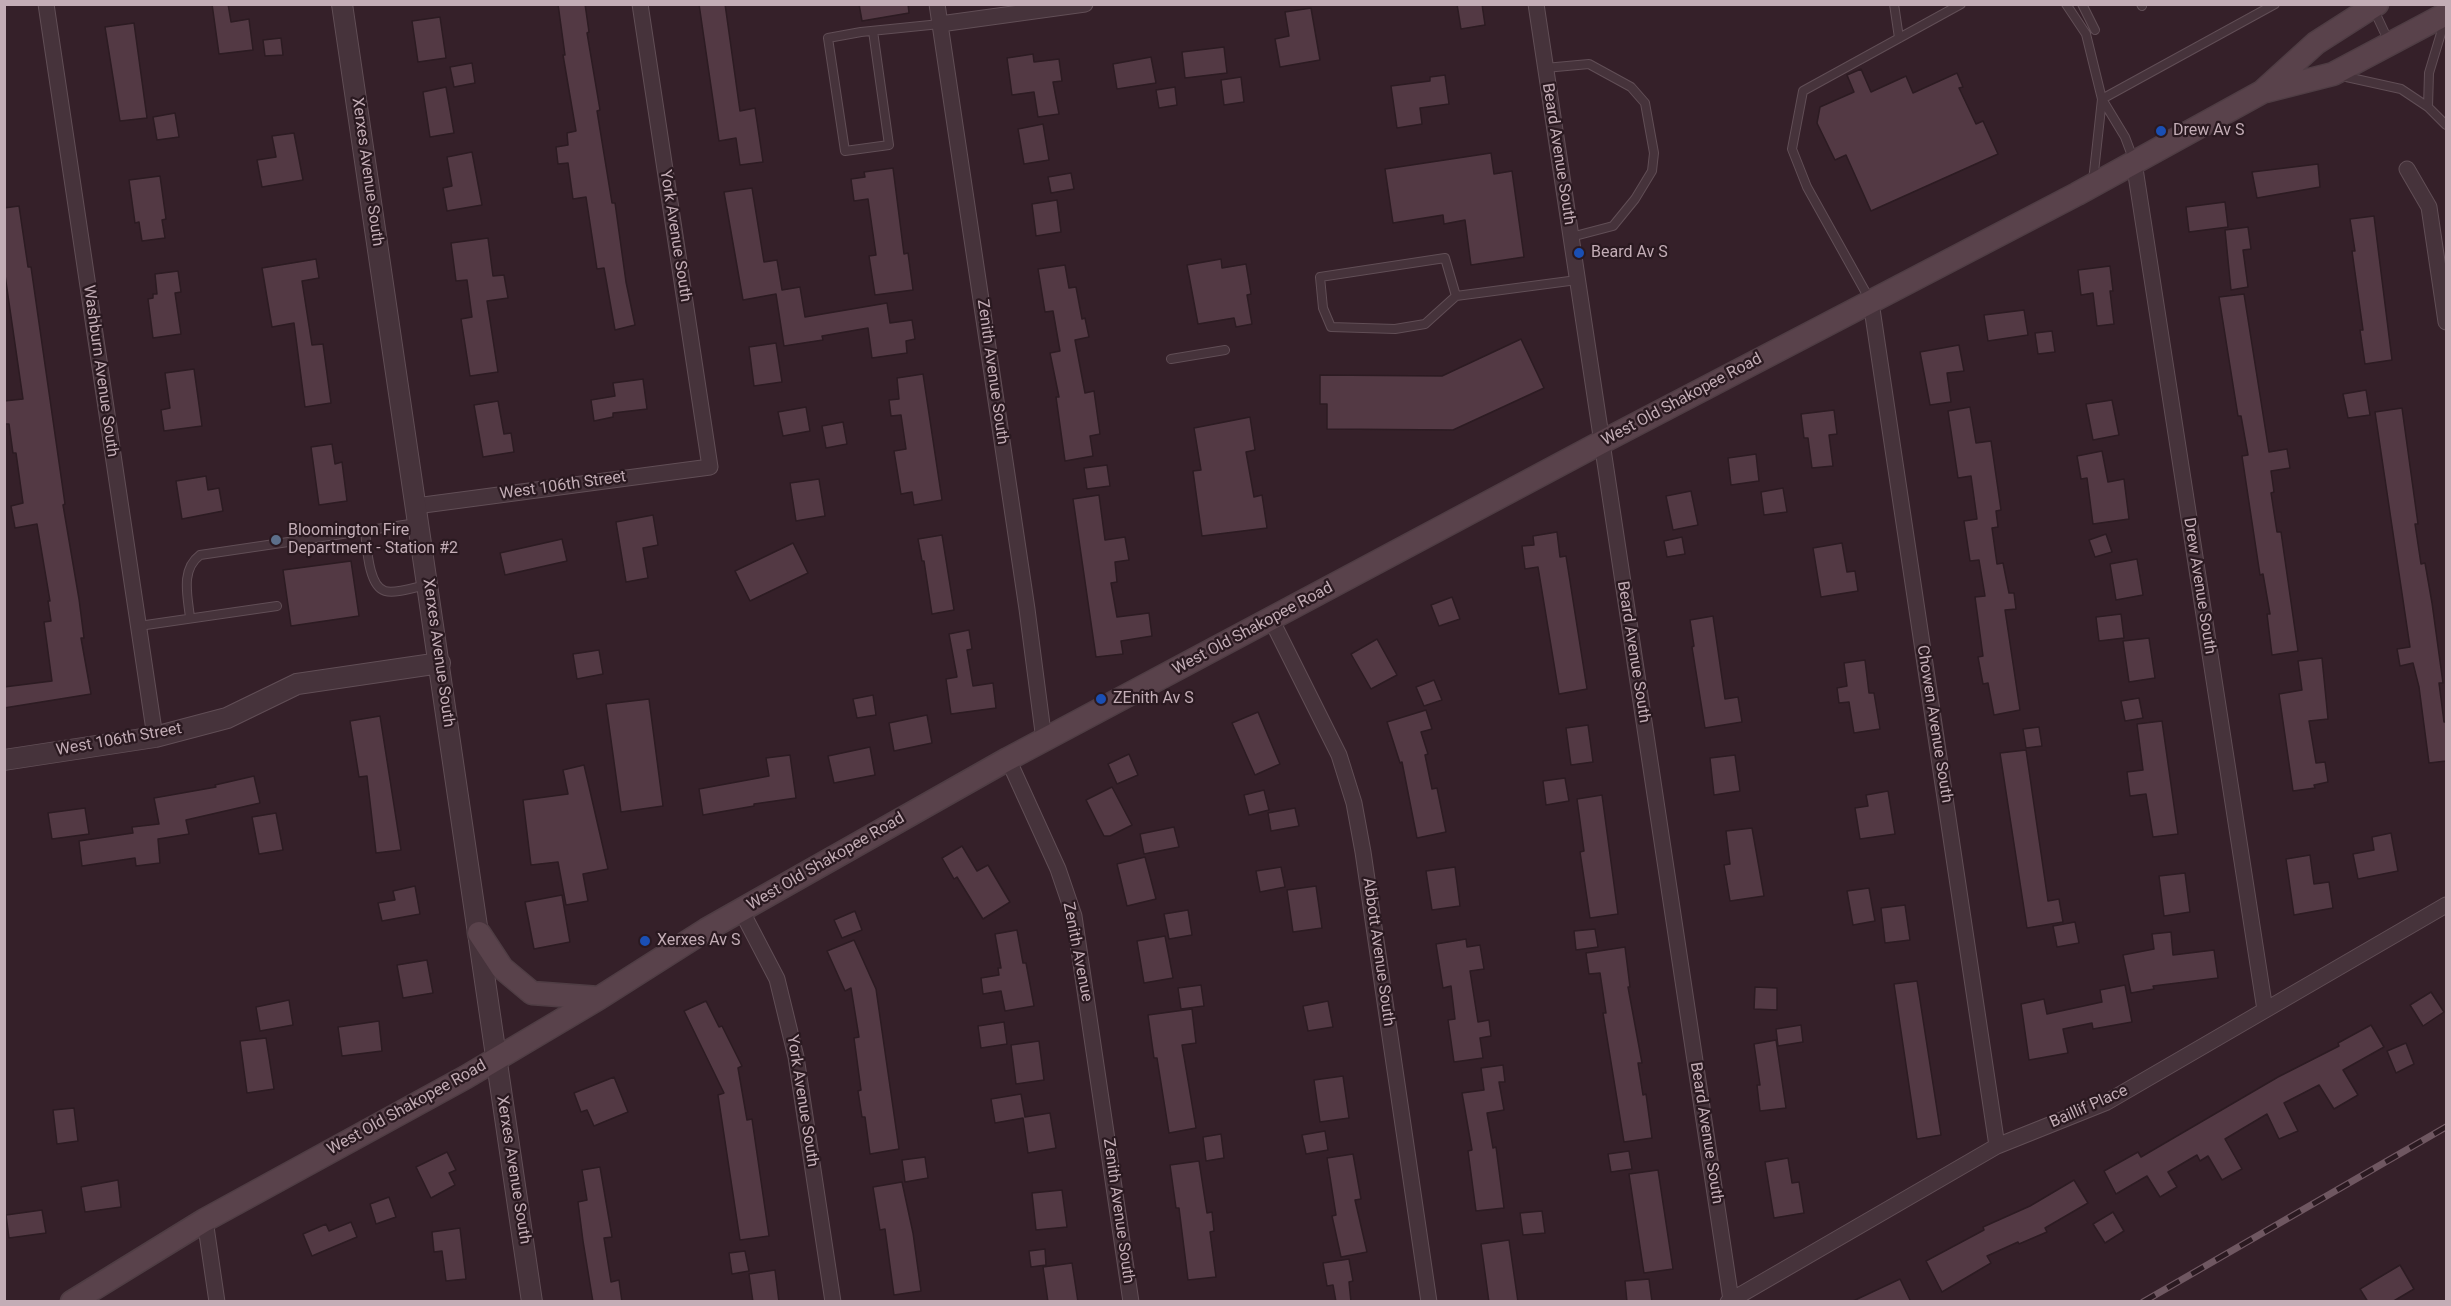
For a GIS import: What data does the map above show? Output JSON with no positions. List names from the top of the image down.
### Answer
{
  "streets": {
    "main road": ["West Old Shakopee Road"],
    "street": [
      "Beard Avenue South",
      "Xerxes Avenue South",
      "York Avenue South",
      "Washburn Avenue South",
      "Zenith Avenue South",
      "West 106th Street",
      "Drew Avenue South",
      "Chowen Avenue South",
      "Zenith Avenue",
      "Abbott Avenue South",
      "Baillif Place"
    ]
  },
  "crossings": [
    ["Beard Avenue South", "West Old Shakopee Road"],
    ["Beard Avenue South", "Baillif Place"],
    ["Xerxes Avenue South", "West Old Shakopee Road"],
    ["Xerxes Avenue South", "West 106th Street"],
    ["York Avenue South", "West Old Shakopee Road"],
    ["York Avenue South", "West 106th Street"],
    ["Washburn Avenue South", "West 106th Street"],
    ["Zenith Avenue South", "West Old Shakopee Road"],
    ["Zenith Avenue South", "Zenith Avenue"],
    ["West Old Shakopee Road", "Drew Avenue South"],
    ["West Old Shakopee Road", "Chowen Avenue South"],
    ["West Old Shakopee Road", "Zenith Avenue"],
    ["West Old Shakopee Road", "Abbott Avenue South"],
    ["Drew Avenue South", "Baillif Place"],
    ["Chowen Avenue South", "Baillif Place"]
  ],
  "places": [
    "Drew Av S",
    "Beard Av S",
    "Bloomington Fire Department - Station #2",
    "ZEnith Av S",
    "Xerxes Av S"
  ]
}
